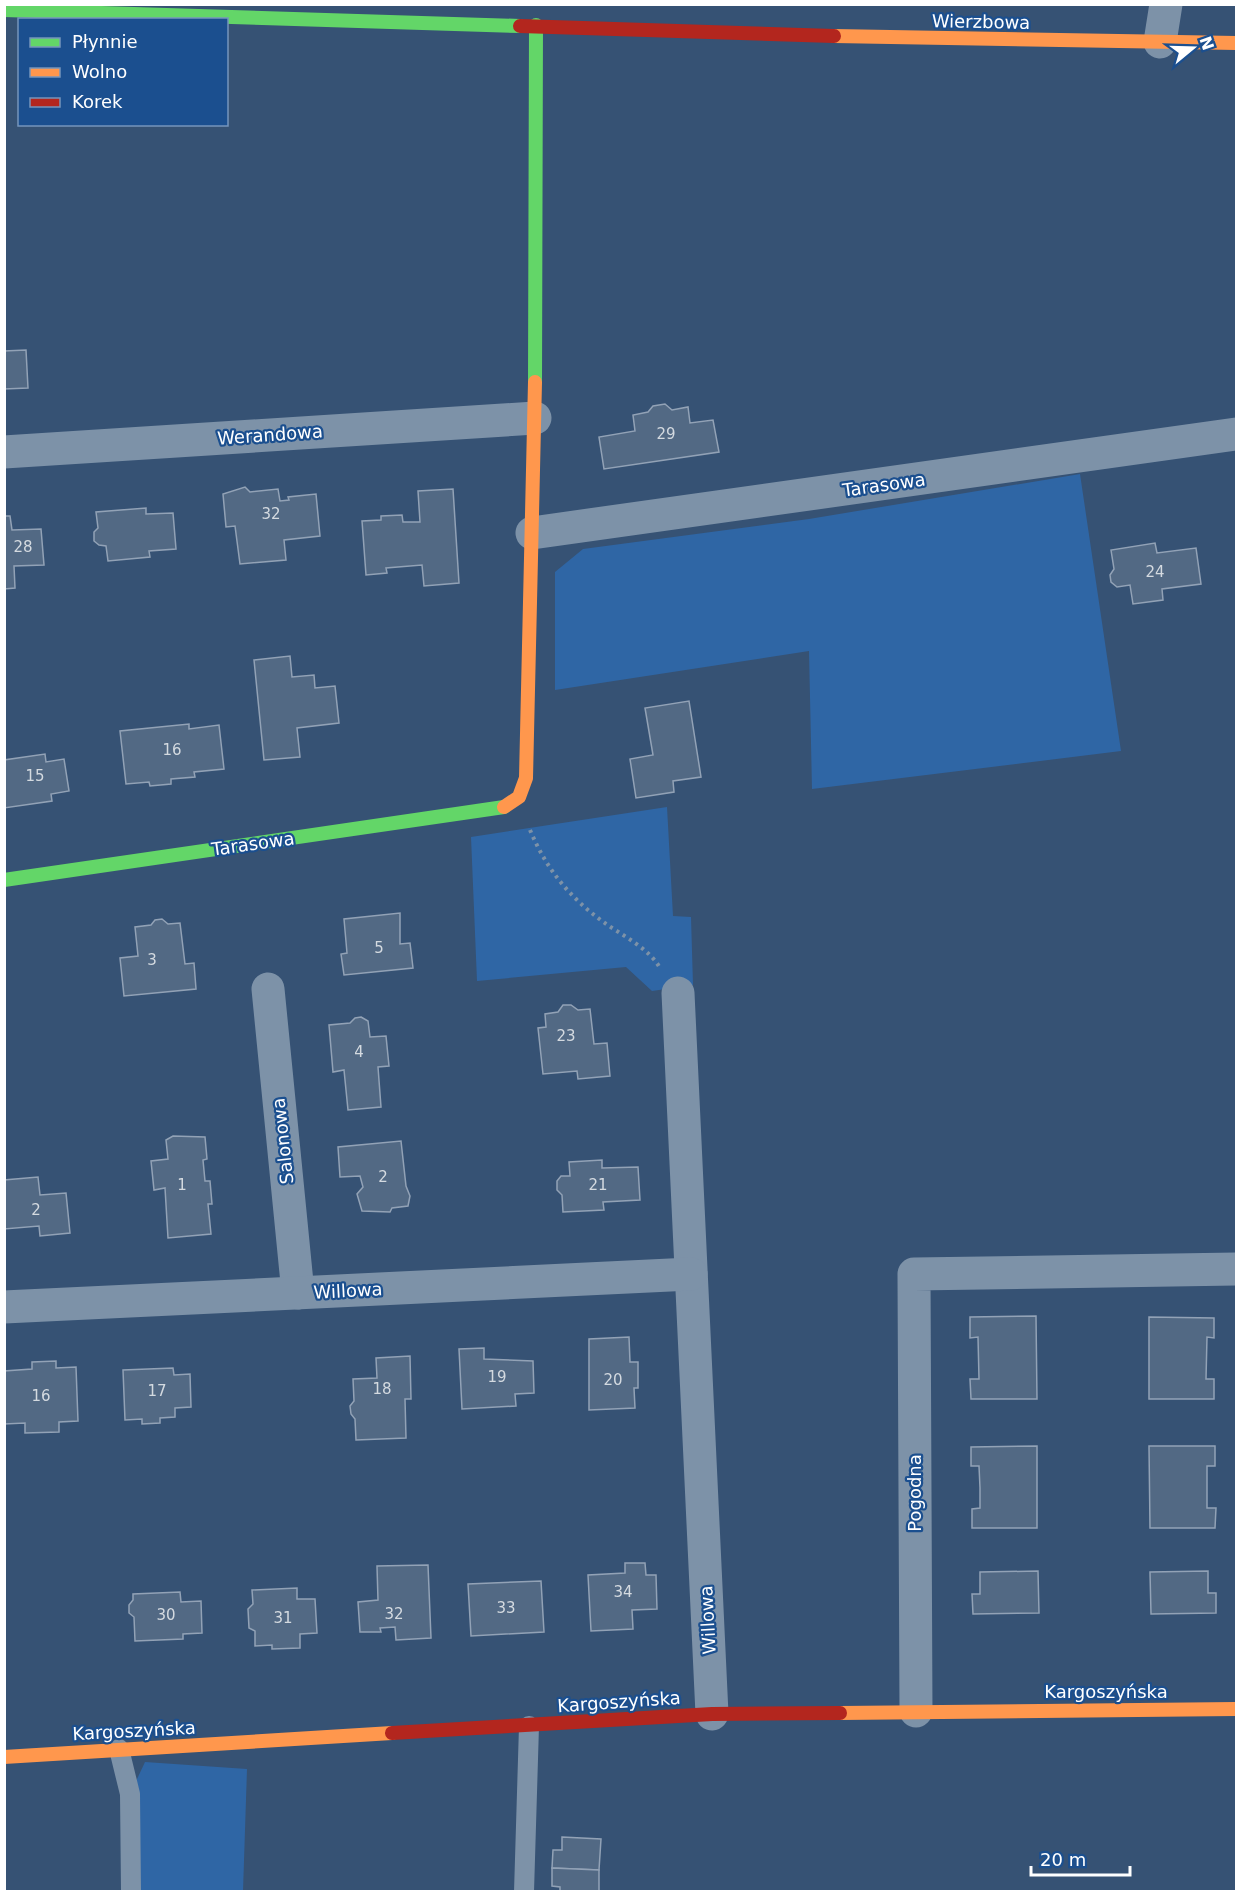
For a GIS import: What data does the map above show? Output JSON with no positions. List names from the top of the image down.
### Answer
{
  "streets": {
    "street": [
      "Wierzbowa",
      "Werandowa",
      "Tarasowa",
      "Salonowa",
      "Willowa",
      "Pogodna",
      "Kargoszyńska"
    ]
  },
  "crossings": [
    ["Salonowa", "Willowa"],
    ["Willowa", "Kargoszyńska"],
    ["Pogodna", "Kargoszyńska"]
  ],
  "house_numbers": [
    "29",
    "32",
    "28",
    "24",
    "16",
    "15",
    "5",
    "3",
    "23",
    "4",
    "2",
    "1",
    "21",
    "2",
    "19",
    "20",
    "18",
    "17",
    "16",
    "34",
    "33",
    "32",
    "30",
    "31"
  ],
  "legend": ["Płynnie", "Wolno", "Korek"],
  "scale_bar": "20 m",
  "north": "right"
}
